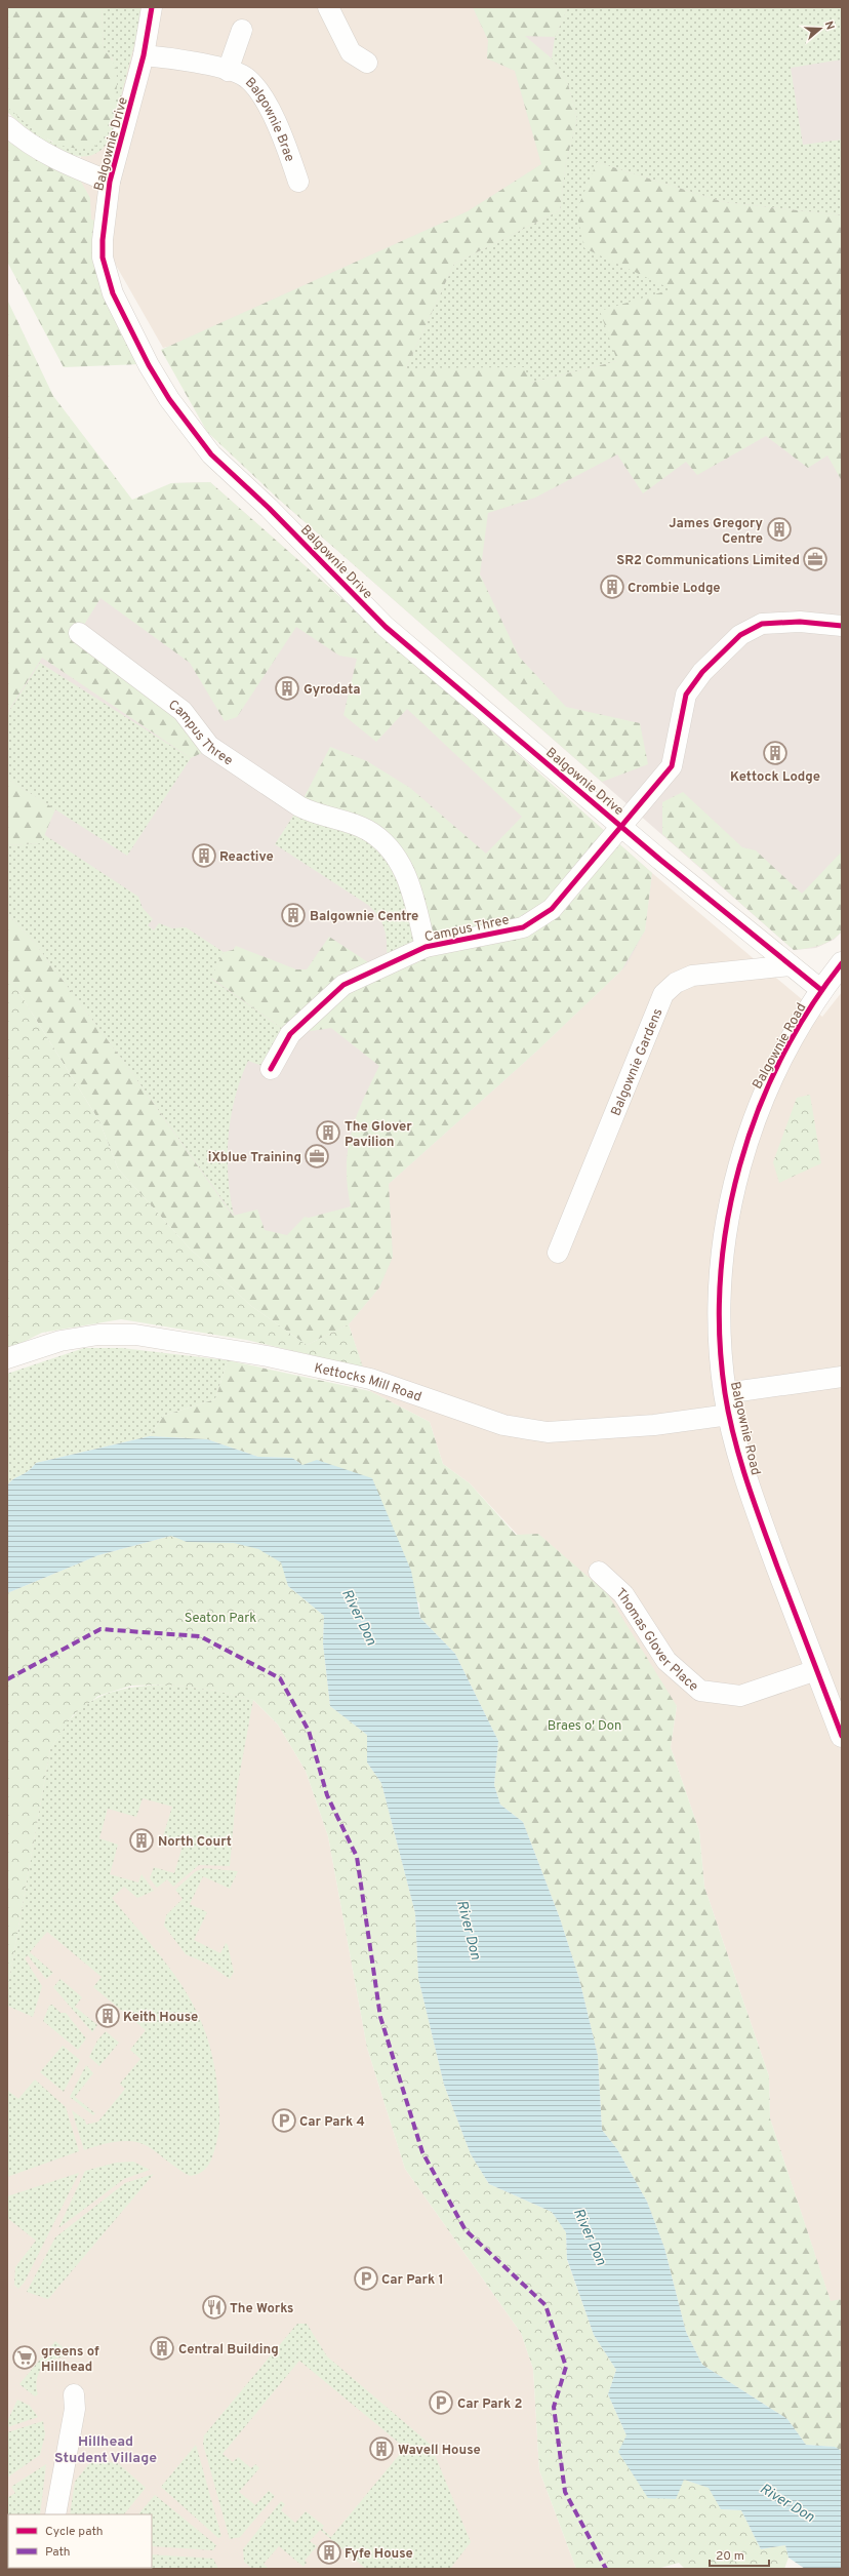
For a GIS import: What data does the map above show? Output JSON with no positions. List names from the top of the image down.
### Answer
{
  "streets": {
    "street": [
      "Balgownie Brae",
      "Balgownie Drive",
      "Campus Three",
      "Balgownie Road",
      "Balgownie Gardens",
      "Kettocks Mill Road",
      "Thomas Glover Place"
    ]
  },
  "crossings": [
    ["Balgownie Brae", "Balgownie Drive"],
    ["Balgownie Drive", "Campus Three"],
    ["Balgownie Drive", "Balgownie Road"],
    ["Balgownie Drive", "Balgownie Gardens"],
    ["Balgownie Road", "Kettocks Mill Road"],
    ["Balgownie Road", "Thomas Glover Place"]
  ],
  "districts": ["Hillhead Student Village"],
  "water": ["River Don"],
  "parks": ["Seaton Park", "Braes o' Don"],
  "places": {
    "building": [
      "James Gregory Centre",
      "Crombie Lodge",
      "Gyrodata",
      "Kettock Lodge",
      "Reactive",
      "Balgownie Centre",
      "The Glover Pavilion",
      "North Court",
      "Keith House",
      "Central Building",
      "Wavell House",
      "Fyfe House"
    ],
    "office": ["SR2 Communications Limited", "iXblue Training"],
    "parking": ["Car Park 4", "Car Park 1", "Car Park 2"],
    "restaurant": ["The Works"],
    "supermarket": ["greens of Hillhead"]
  },
  "legend": ["Cycle path", "Path"],
  "scale_bar": "20 m",
  "north": "right"
}
